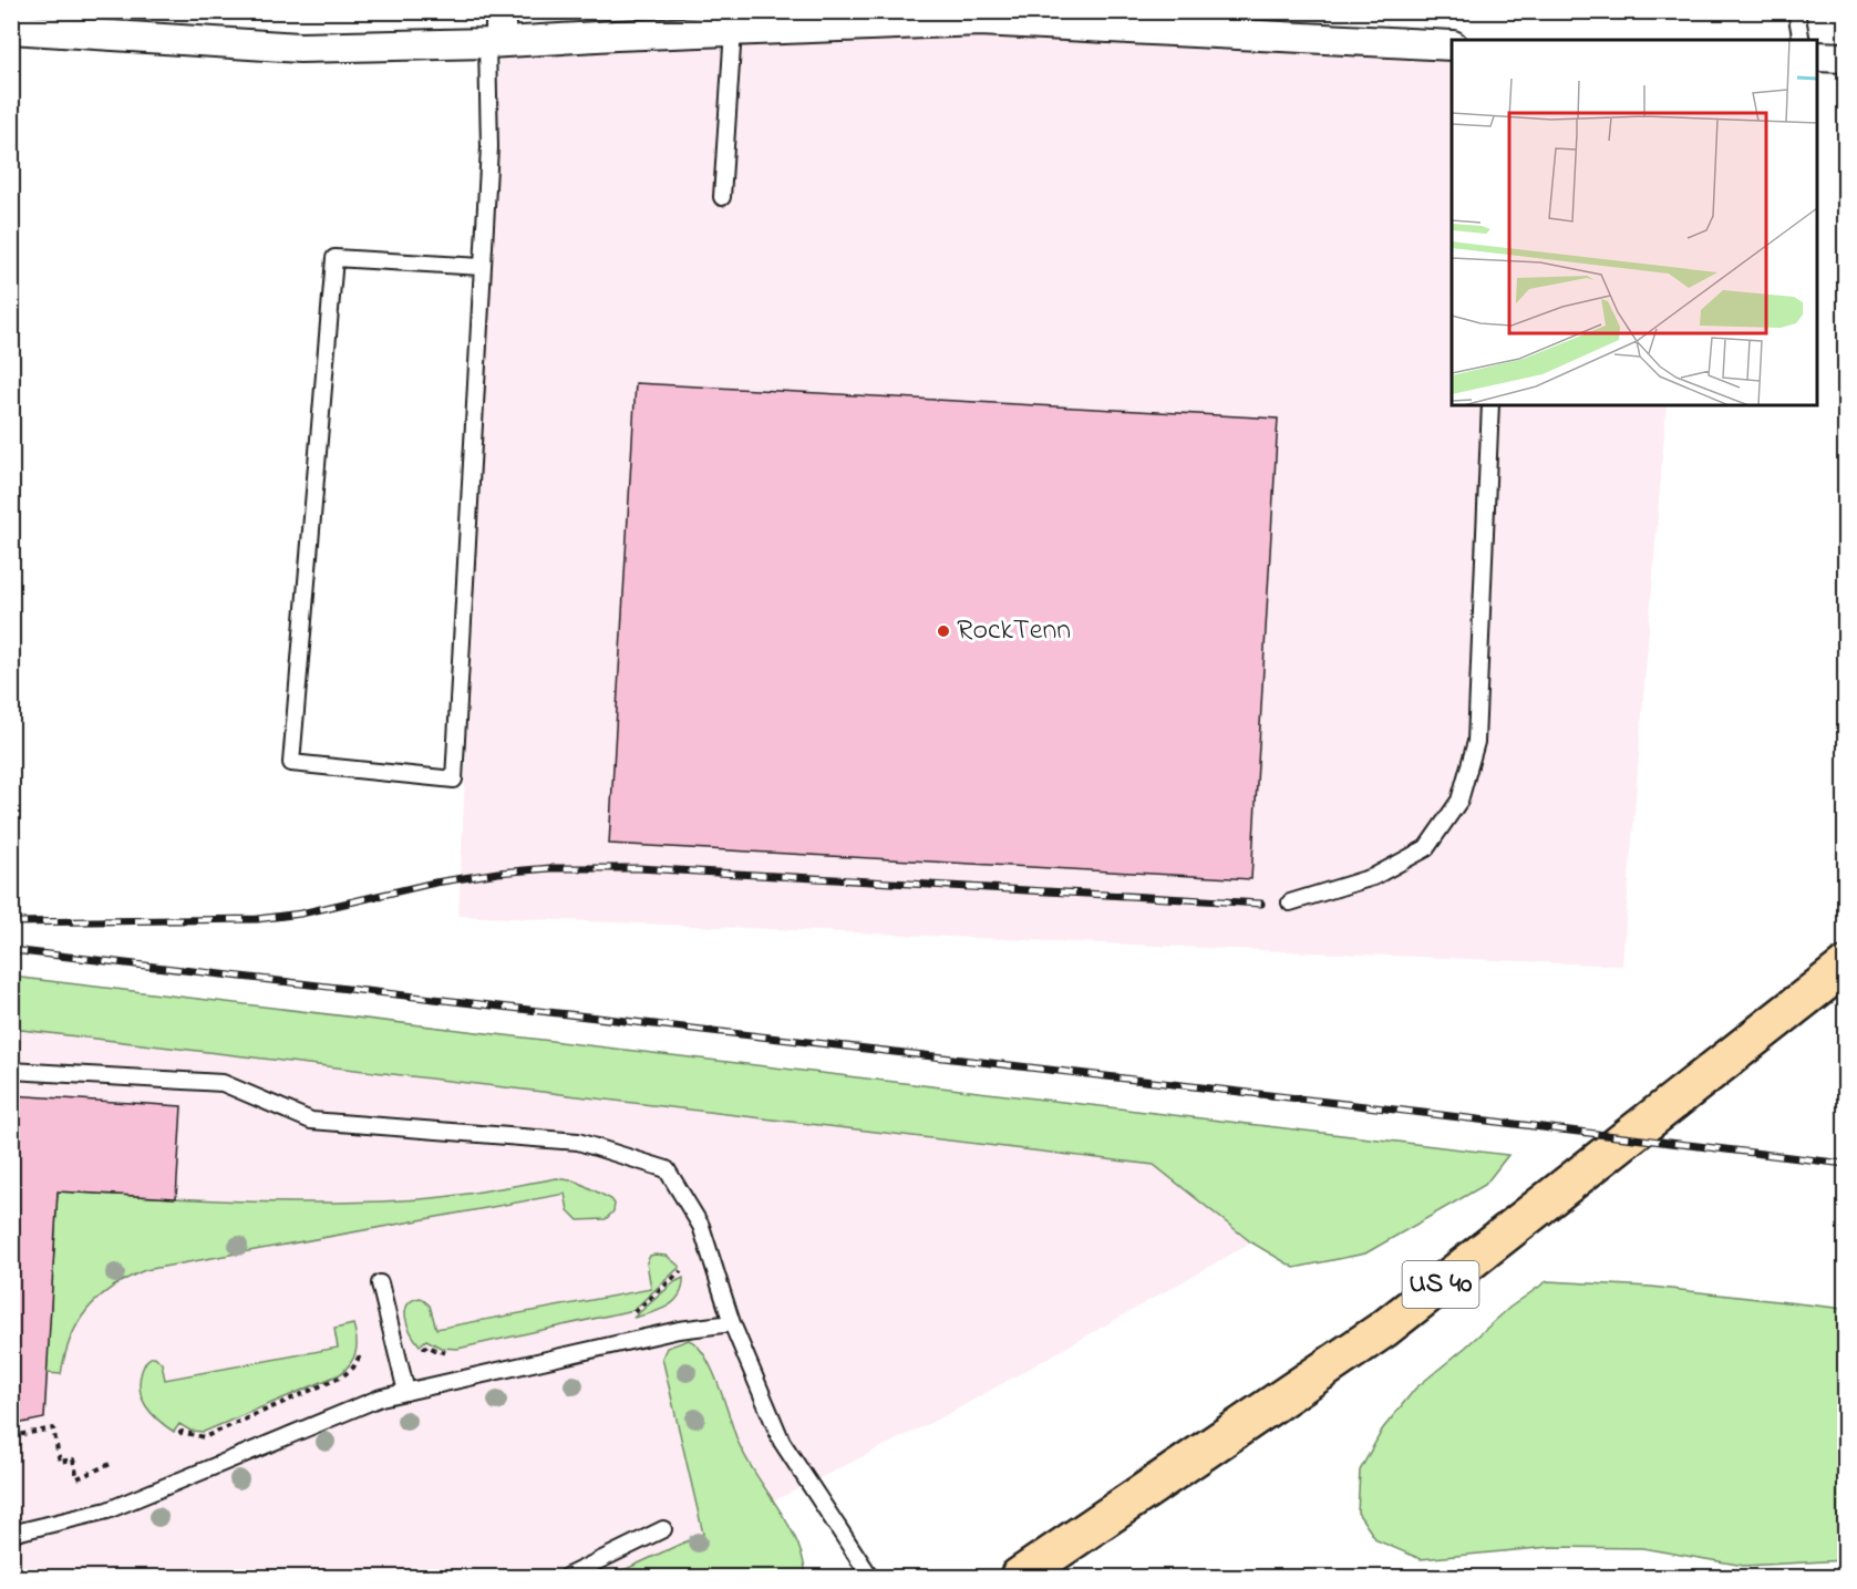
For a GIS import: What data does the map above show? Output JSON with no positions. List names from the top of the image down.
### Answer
{
  "streets": {
    "main road": ["US 40"]
  },
  "places": ["RockTenn"]
}
